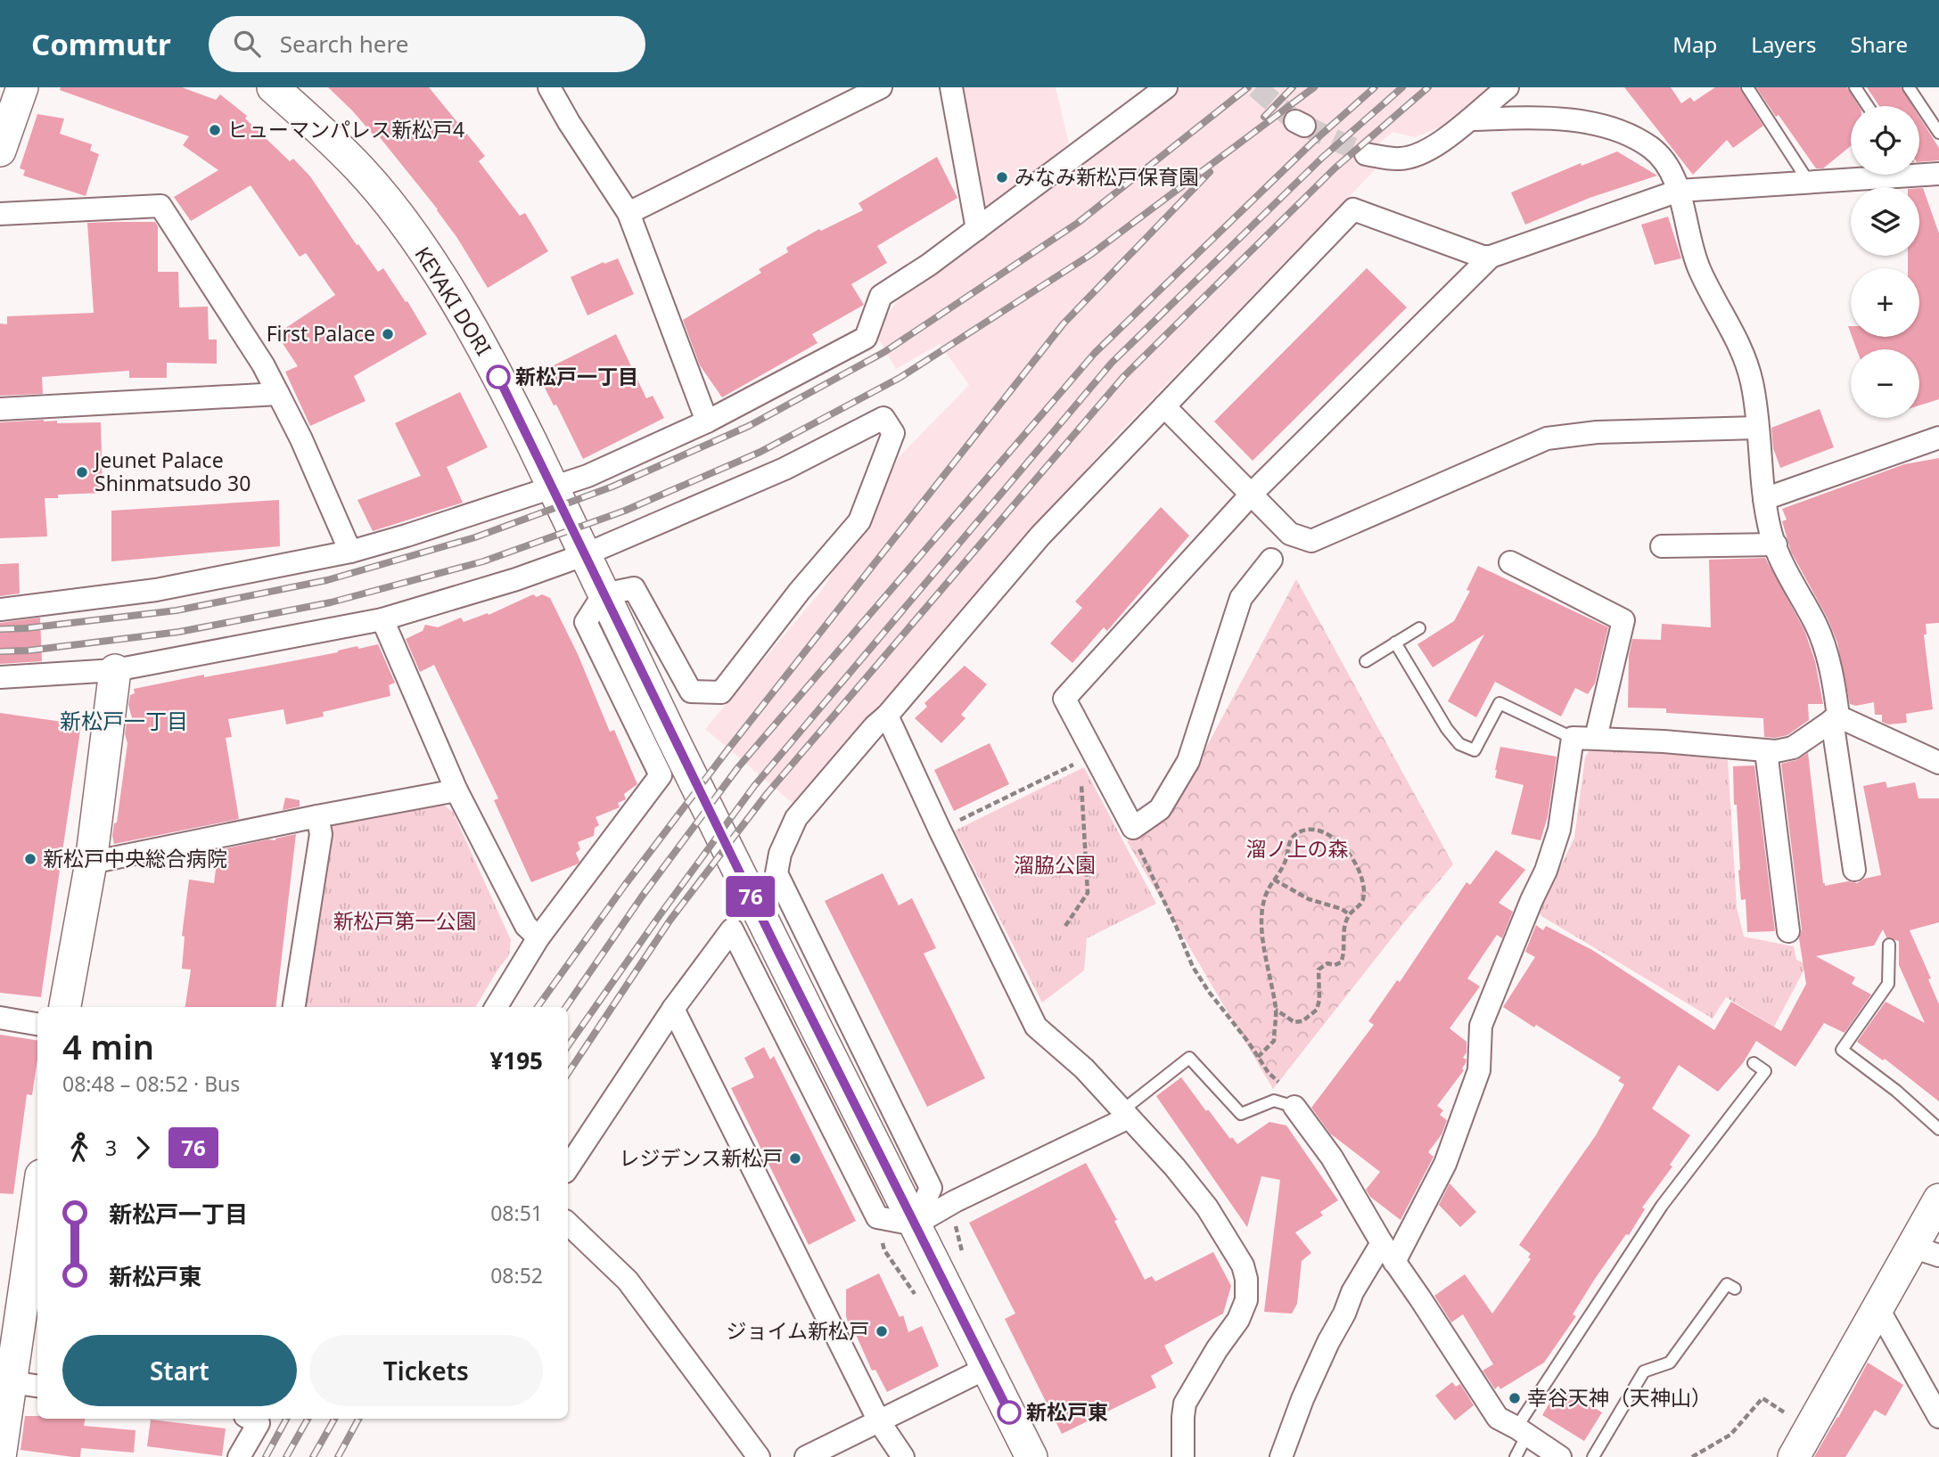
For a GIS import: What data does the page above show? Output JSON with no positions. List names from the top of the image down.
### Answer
{
  "streets": {
    "street": ["KEYAKI DORI"]
  },
  "districts": ["新松戸一丁目"],
  "parks": ["溜ノ上の森", "溜脇公園", "新松戸第一公園"],
  "places": [
    "ヒューマンパレス新松戸4",
    "みなみ新松戸保育園",
    "First Palace",
    "新松戸一丁目",
    "Jeunet Palace Shinmatsudo 30",
    "新松戸中央総合病院",
    "レジデンス新松戸",
    "ジョイム新松戸",
    "幸谷天神（天神山）",
    "新松戸東"
  ],
  "lines": ["bus line 76"],
  "page": {
    "header": "Commutr",
    "search": "Search here",
    "nav": ["Map", "Layers", "Share"],
    "on_map": "76",
    "map_buttons": ["+", "−"],
    "heading": ["4 min", "08:48 – 08:52 · Bus", "¥195"],
    "legs": ["3", "76"],
    "list": [
      {
        "name": "新松戸一丁目",
        "value": "08:51"
      },
      {
        "name": "新松戸東",
        "value": "08:52"
      }
    ],
    "buttons": ["Start", "Tickets"]
  }
}
